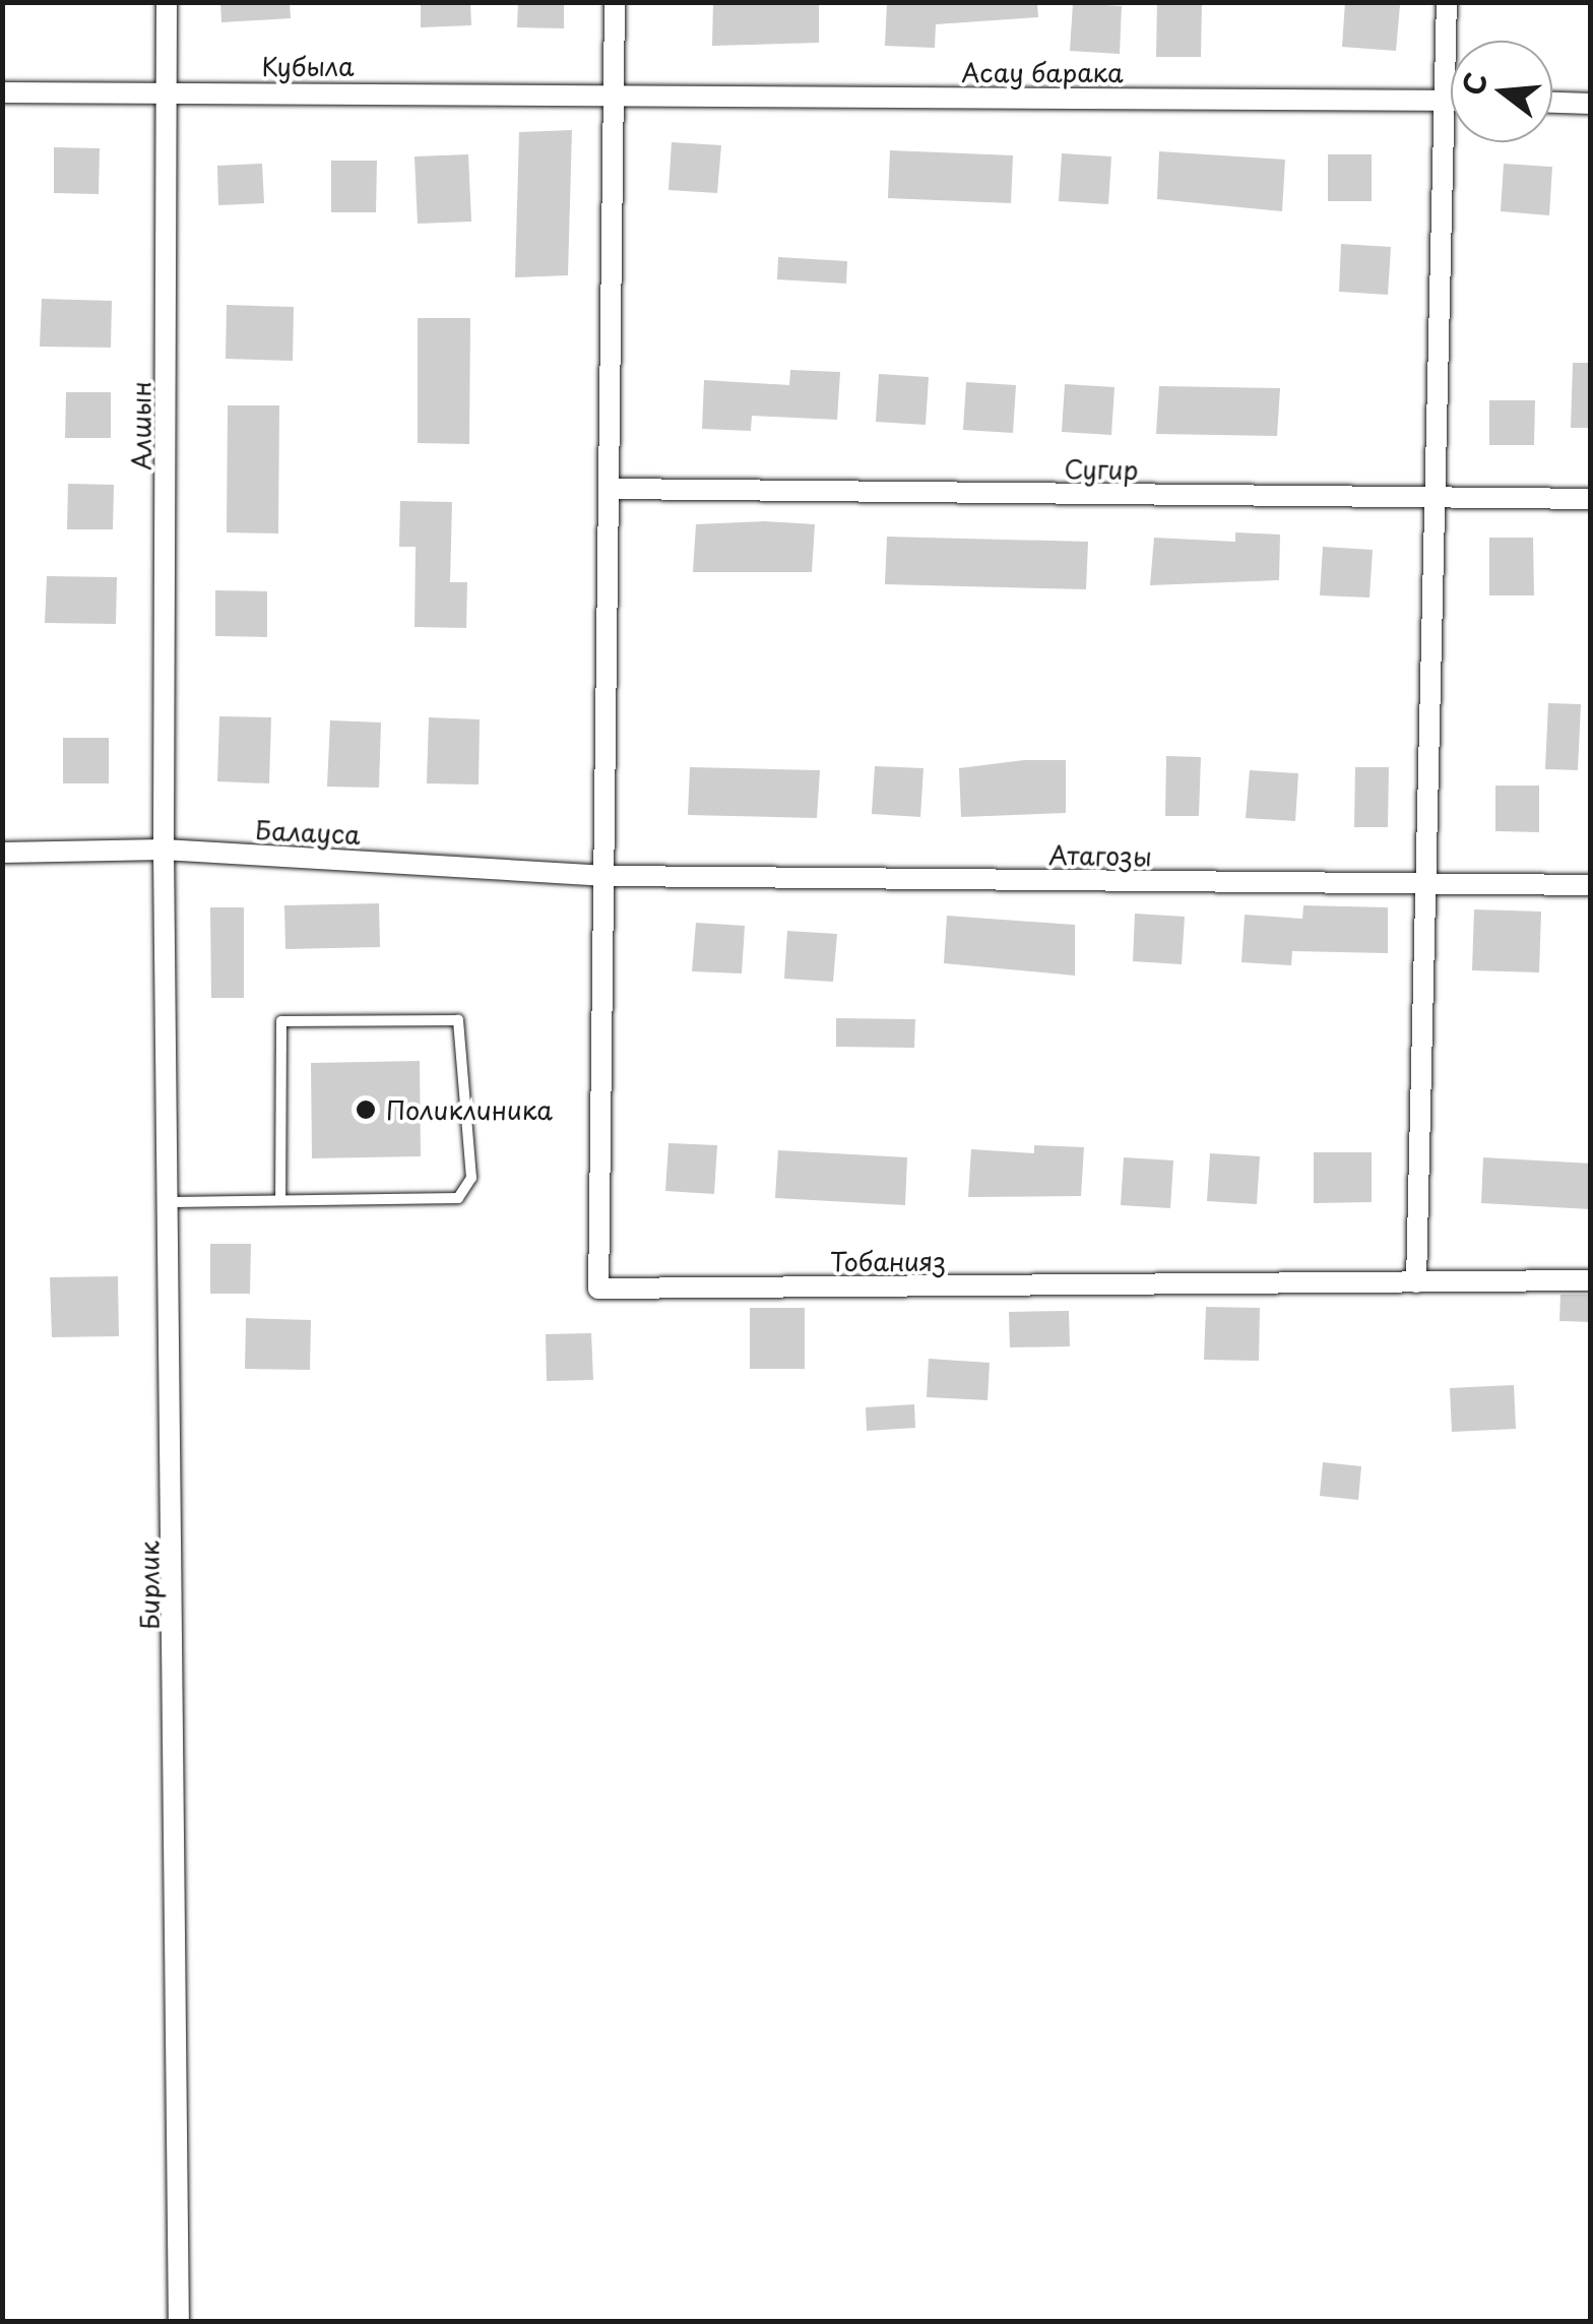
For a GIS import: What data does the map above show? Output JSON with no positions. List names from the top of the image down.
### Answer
{
  "streets": {
    "street": [
      "Кубыла",
      "Асау барака",
      "Алшын",
      "Сугир",
      "Балауса",
      "Атагозы",
      "Тобанияз",
      "Бирлик"
    ]
  },
  "crossings": [
    ["Кубыла", "Асау барака"],
    ["Кубыла", "Алшын"],
    ["Алшын", "Балауса"],
    ["Алшын", "Бирлик"],
    ["Балауса", "Атагозы"],
    ["Балауса", "Тобанияз"],
    ["Балауса", "Бирлик"],
    ["Атагозы", "Тобанияз"]
  ],
  "places": ["Поликлиника"],
  "north": "left"
}
